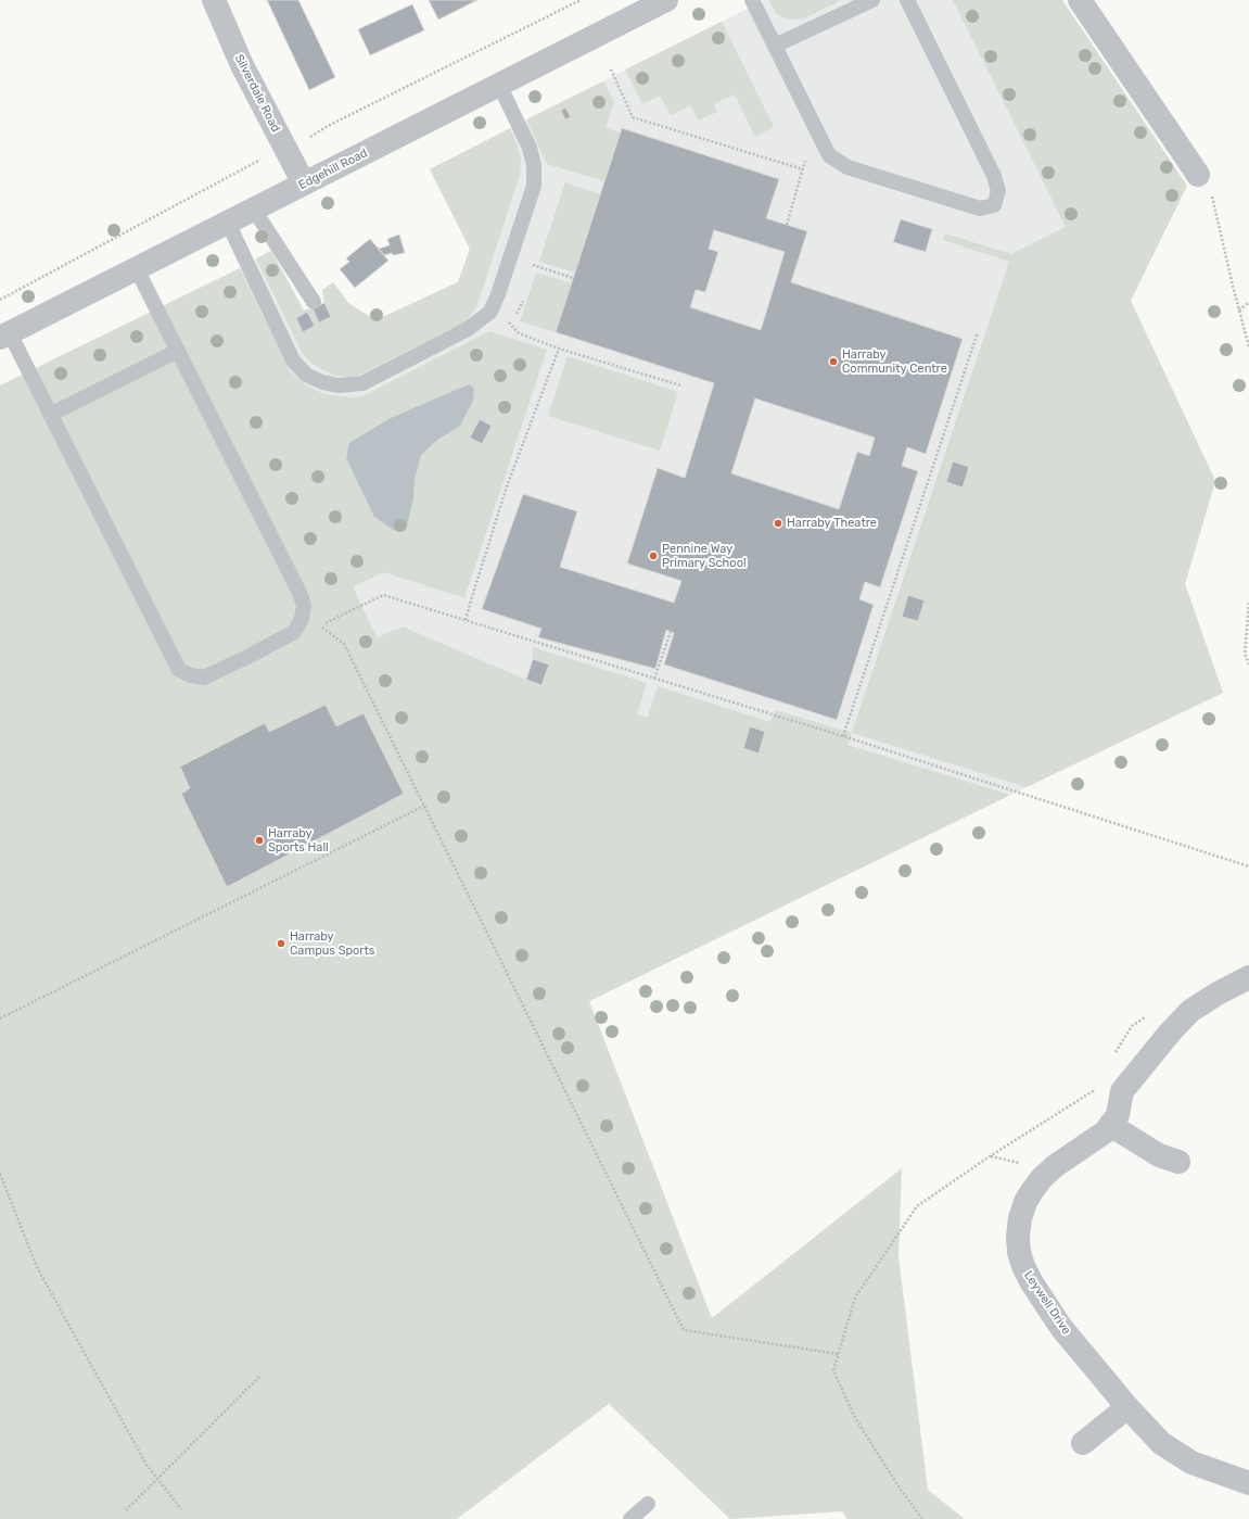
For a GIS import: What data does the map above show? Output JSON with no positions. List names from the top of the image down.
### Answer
{
  "streets": {
    "street": ["Silverdale Road", "Edgehill Road", "Leywell Drive"]
  },
  "crossings": [
    ["Silverdale Road", "Edgehill Road"]
  ],
  "places": [
    "Harraby Community Centre",
    "Harraby Theatre",
    "Pennine Way Primary School",
    "Harraby Sports Hall",
    "Harraby Campus Sports"
  ]
}
